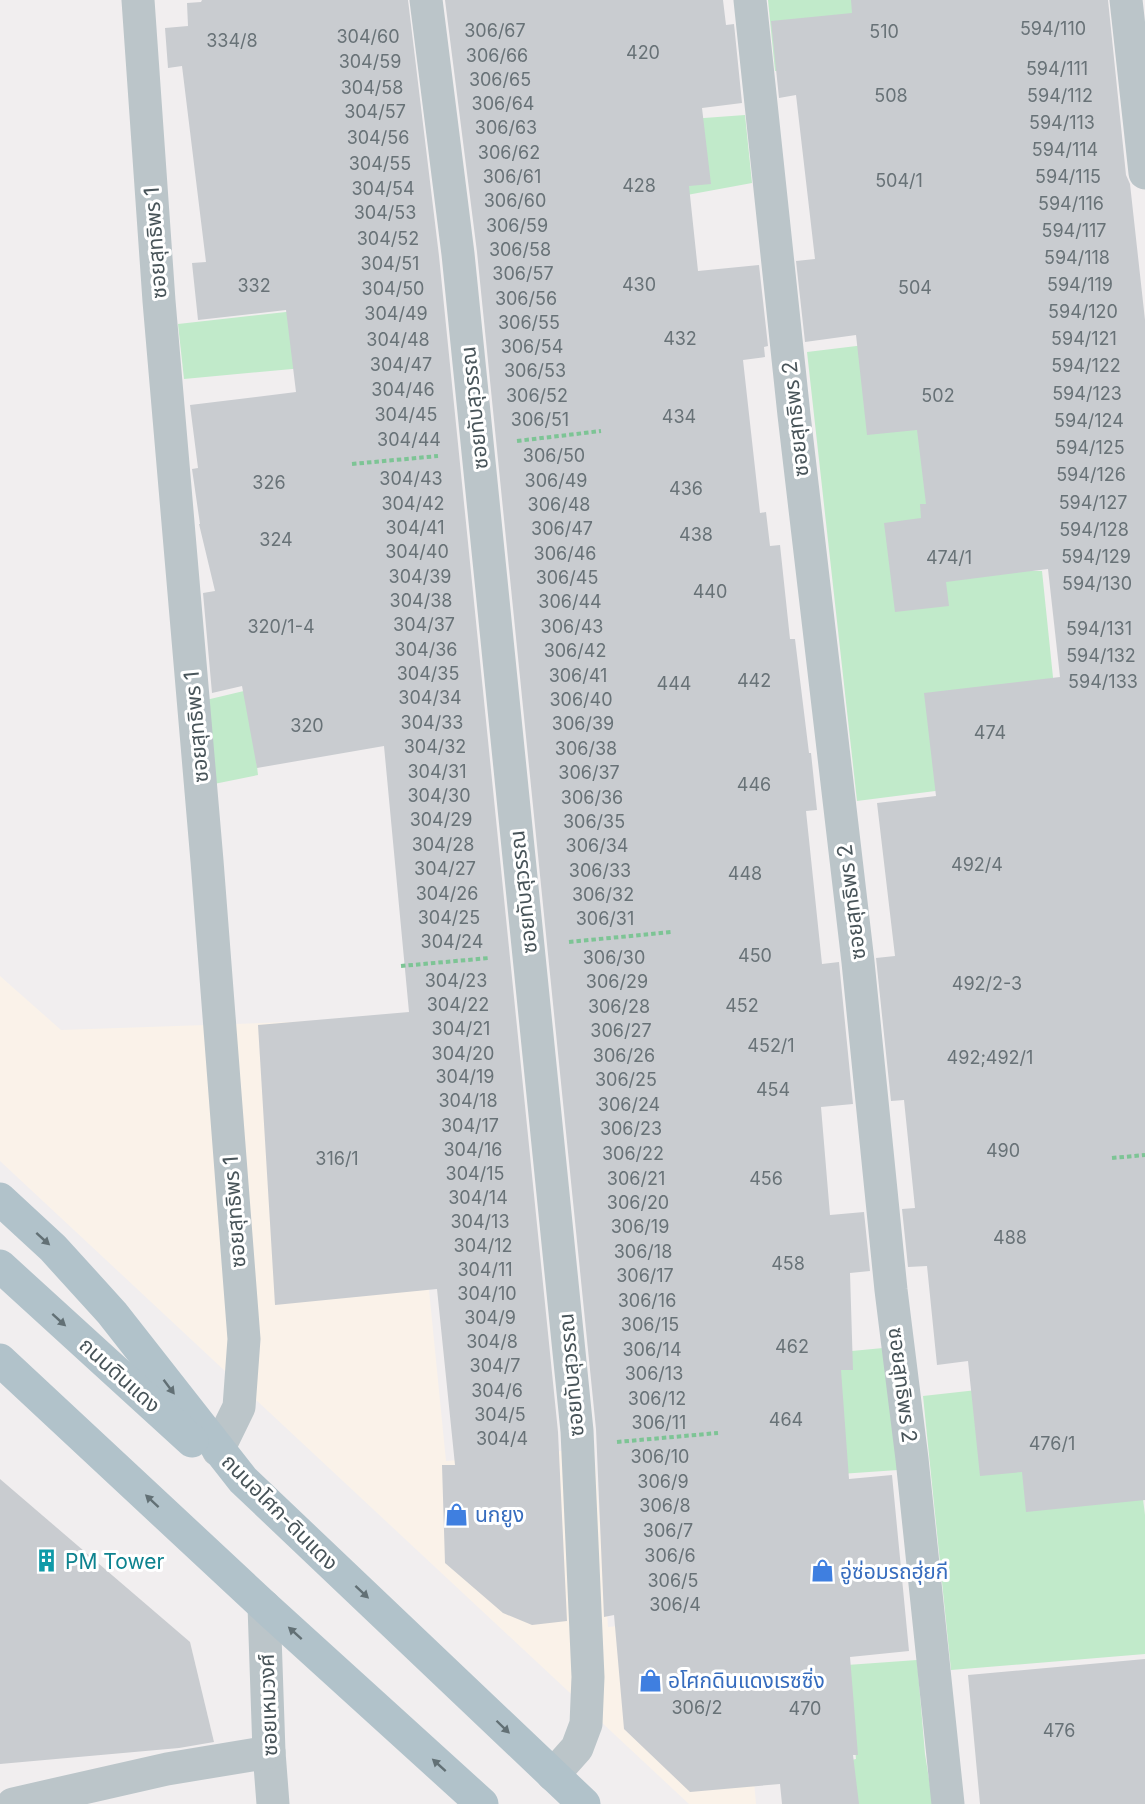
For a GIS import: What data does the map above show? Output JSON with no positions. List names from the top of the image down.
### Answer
{
  "streets": {
    "main road": ["ถนนดินแดง", "ถนนอโศก-ดินแดง"],
    "street": [
      "ซอยสุทธิพร 1",
      "ซอยทับสุวรรณ",
      "ซอยสุทธิพร 2",
      "ซอยเหมวงศ์"
    ]
  },
  "crossings": [
    ["ซอยสุทธิพร 1", "ถนนดินแดง"],
    ["ซอยสุทธิพร 1", "ถนนอโศก-ดินแดง"],
    ["ซอยทับสุวรรณ", "ถนนอโศก-ดินแดง"],
    ["ถนนดินแดง", "ถนนอโศก-ดินแดง"]
  ],
  "places": {
    "shop": ["นกยูง", "อู่ซ่อมรถฮุ่ยกี", "อโศกดินแดงเรซซิ่ง"],
    "building": ["PM Tower"]
  },
  "house_numbers": [
    "594/110",
    "306/67",
    "510",
    "304/60",
    "334/8",
    "420",
    "306/66",
    "304/59",
    "594/111",
    "306/65",
    "304/58",
    "508",
    "594/112",
    "306/64",
    "304/57",
    "594/113",
    "306/63",
    "304/56",
    "594/114",
    "306/62",
    "304/55",
    "306/61",
    "594/115",
    "504/1",
    "428",
    "304/54",
    "306/60",
    "594/116",
    "304/53",
    "306/59",
    "594/117",
    "304/52",
    "306/58",
    "594/118",
    "304/51",
    "306/57",
    "430",
    "594/119",
    "332",
    "504",
    "304/50",
    "306/56",
    "594/120",
    "304/49",
    "306/55",
    "432",
    "594/121",
    "304/48",
    "306/54",
    "304/47",
    "594/122",
    "306/53",
    "304/46",
    "594/123",
    "306/52",
    "502",
    "304/45",
    "434",
    "306/51",
    "594/124",
    "304/44",
    "594/125",
    "306/50",
    "594/126",
    "304/43",
    "306/49",
    "326",
    "436",
    "594/127",
    "304/42",
    "306/48",
    "304/41",
    "306/47",
    "594/128",
    "438",
    "324",
    "304/40",
    "306/46",
    "594/129",
    "474/1",
    "304/39",
    "306/45",
    "594/130",
    "440",
    "304/38",
    "306/44",
    "304/37",
    "320/1-4",
    "306/43",
    "594/131",
    "304/36",
    "306/42",
    "594/132",
    "304/35",
    "306/41",
    "442",
    "594/133",
    "444",
    "304/34",
    "306/40",
    "304/33",
    "306/39",
    "320",
    "474",
    "304/32",
    "306/38",
    "304/31",
    "306/37",
    "446",
    "304/30",
    "306/36",
    "304/29",
    "306/35",
    "304/28",
    "306/34",
    "492/4",
    "304/27",
    "306/33",
    "448",
    "304/26",
    "306/32",
    "304/25",
    "306/31",
    "304/24",
    "450",
    "306/30",
    "304/23",
    "306/29",
    "492/2-3",
    "304/22",
    "452",
    "306/28",
    "304/21",
    "306/27",
    "452/1",
    "304/20",
    "306/26",
    "492;492/1",
    "304/19",
    "306/25",
    "454",
    "304/18",
    "306/24",
    "304/17",
    "306/23",
    "304/16",
    "490",
    "306/22",
    "316/1",
    "304/15",
    "306/21",
    "456",
    "304/14",
    "306/20",
    "304/13",
    "306/19",
    "488",
    "304/12",
    "306/18",
    "458",
    "304/11",
    "306/17",
    "304/10",
    "306/16",
    "304/9",
    "306/15",
    "304/8",
    "462",
    "306/14",
    "304/7",
    "306/13",
    "304/6",
    "306/12",
    "304/5",
    "464",
    "306/11",
    "304/4",
    "476/1",
    "306/10",
    "306/9",
    "306/8",
    "306/7",
    "306/6",
    "306/5",
    "306/4",
    "306/2",
    "470",
    "476"
  ]
}
